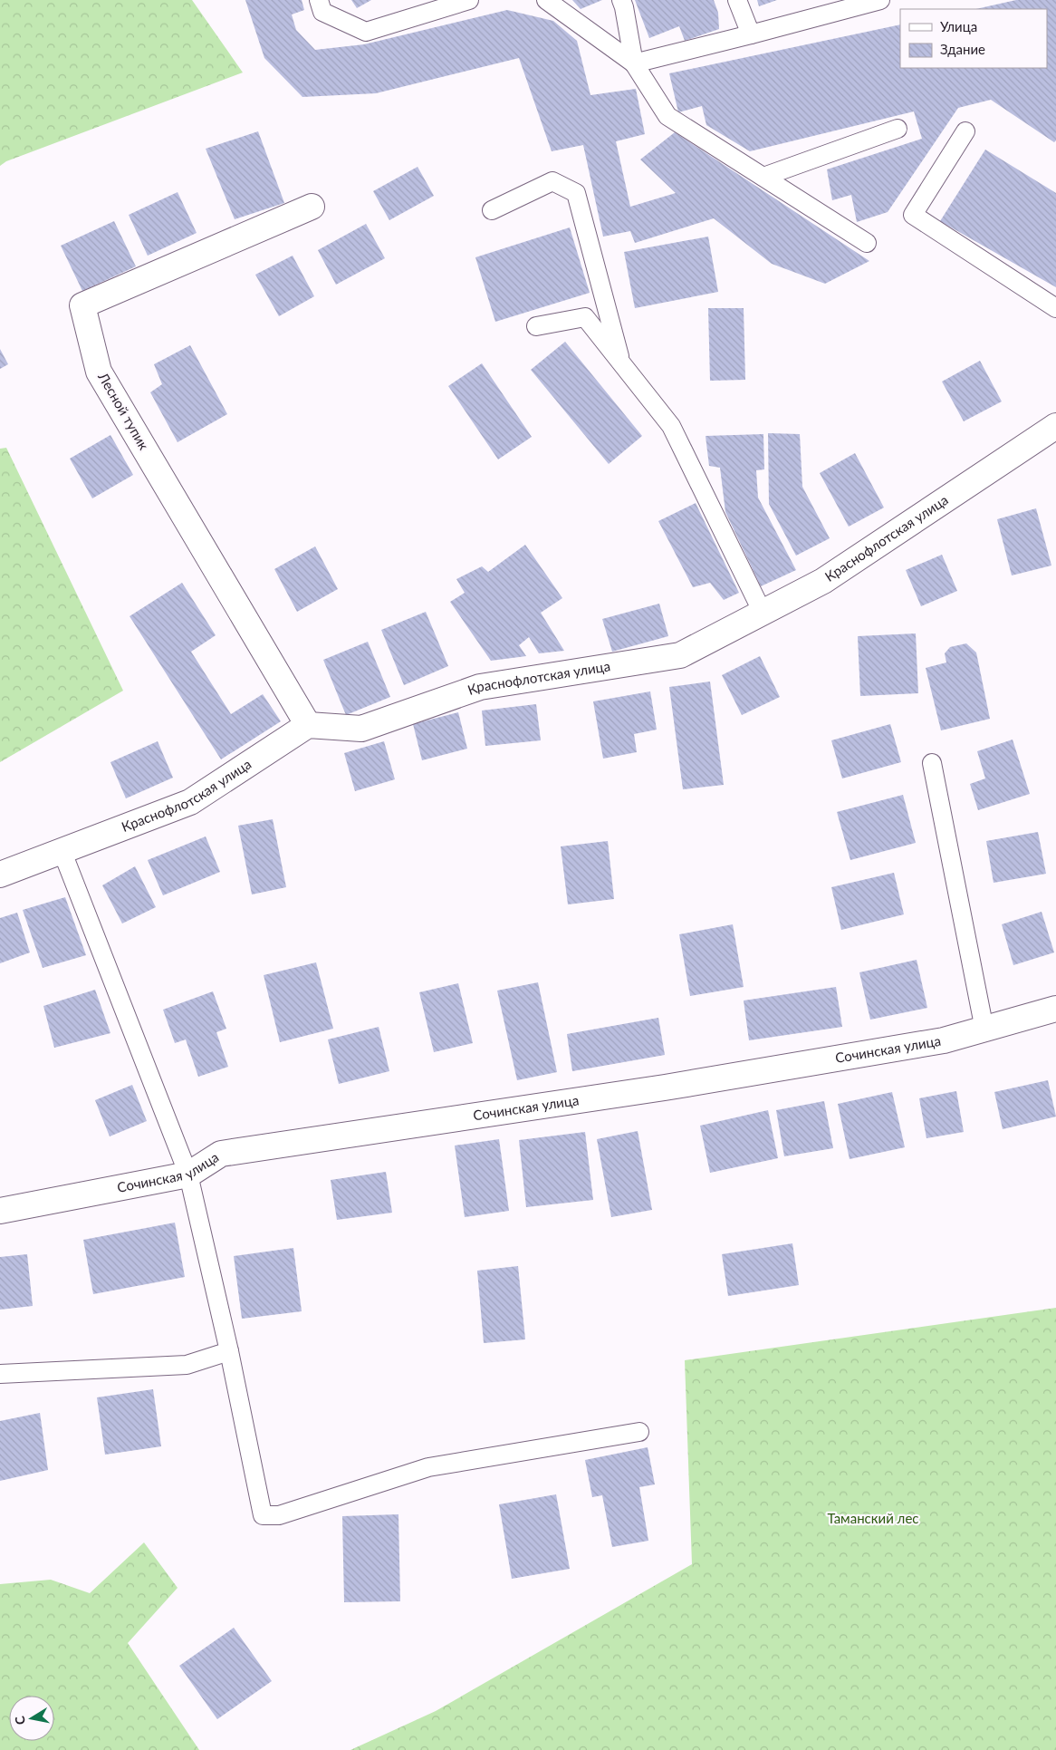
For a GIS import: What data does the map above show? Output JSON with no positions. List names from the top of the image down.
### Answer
{
  "streets": {
    "street": ["Лесной тупик", "Краснофлотская улица", "Сочинская улица"]
  },
  "crossings": [
    ["Лесной тупик", "Краснофлотская улица"]
  ],
  "parks": ["Таманский лес"],
  "legend": ["Улица", "Здание"],
  "north": "left"
}
